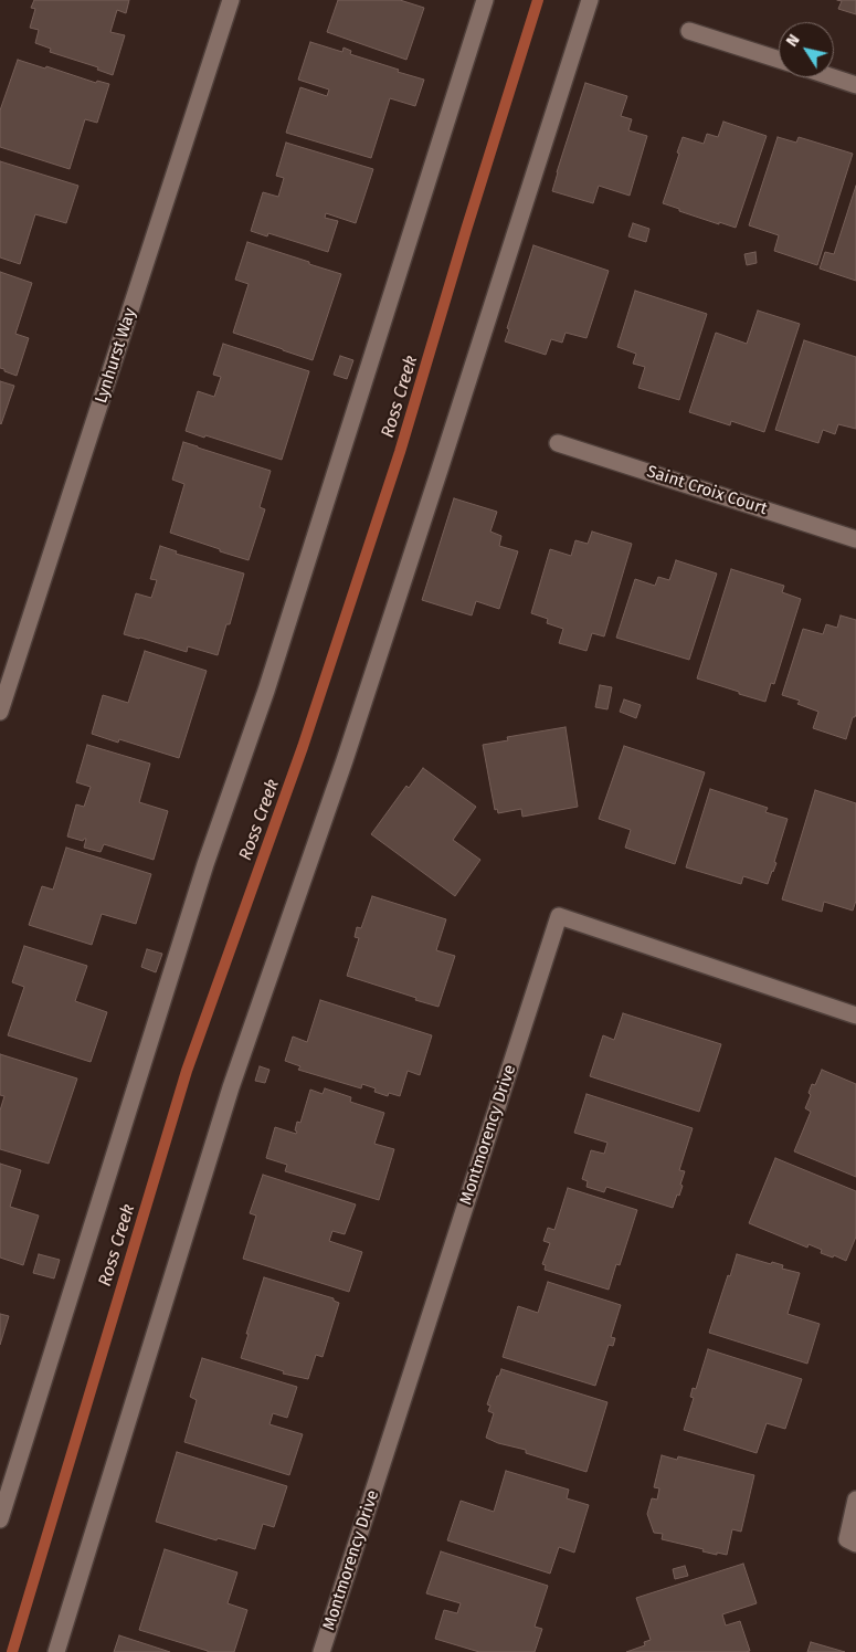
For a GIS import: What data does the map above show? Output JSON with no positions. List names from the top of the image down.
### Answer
{
  "streets": {
    "street": ["Lynhurst Way", "Saint Croix Court", "Montmorency Drive"]
  },
  "water": ["Ross Creek"],
  "north": "top left"
}
